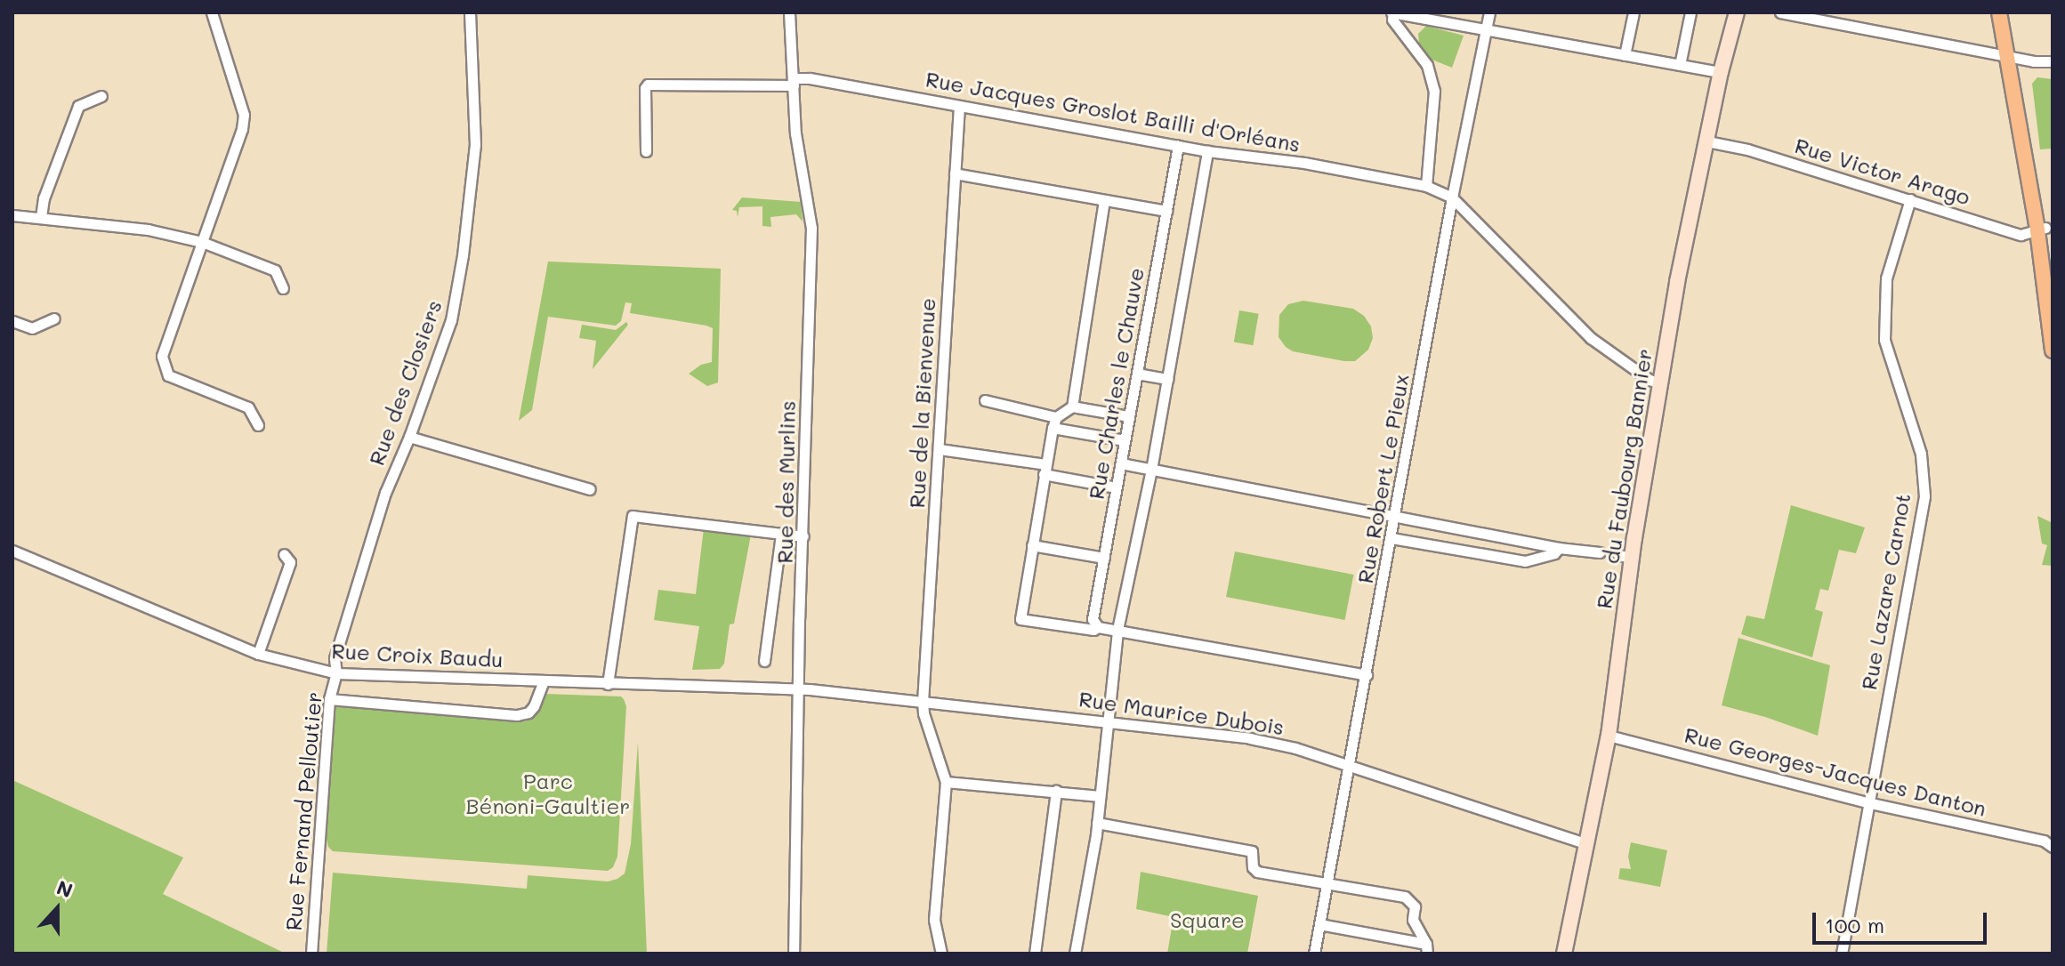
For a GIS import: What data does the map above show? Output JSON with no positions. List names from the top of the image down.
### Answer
{
  "streets": {
    "main road": ["Rue du Faubourg Bannier"],
    "street": [
      "Rue Jacques Groslot Bailli d'Orléans",
      "Rue Victor Arago",
      "Rue des Closiers",
      "Rue Charles le Chauve",
      "Rue de la Bienvenue",
      "Rue Robert Le Pieux",
      "Rue des Murlins",
      "Rue Lazare Carnot",
      "Rue Croix Baudu",
      "Rue Maurice Dubois",
      "Rue Georges-Jacques Danton",
      "Rue Fernand Pelloutier"
    ]
  },
  "crossings": [
    ["Rue Jacques Groslot Bailli d'Orléans", "Rue Charles le Chauve"],
    ["Rue Jacques Groslot Bailli d'Orléans", "Rue de la Bienvenue"],
    ["Rue Jacques Groslot Bailli d'Orléans", "Rue Robert Le Pieux"],
    ["Rue Jacques Groslot Bailli d'Orléans", "Rue des Murlins"],
    ["Rue Victor Arago", "Rue du Faubourg Bannier"],
    ["Rue Victor Arago", "Rue Lazare Carnot"],
    ["Rue des Closiers", "Rue Croix Baudu"],
    ["Rue des Closiers", "Rue Fernand Pelloutier"],
    ["Rue de la Bienvenue", "Rue Maurice Dubois"],
    ["Rue Robert Le Pieux", "Rue Maurice Dubois"],
    ["Rue du Faubourg Bannier", "Rue Maurice Dubois"],
    ["Rue du Faubourg Bannier", "Rue Georges-Jacques Danton"],
    ["Rue des Murlins", "Rue Croix Baudu"],
    ["Rue des Murlins", "Rue Maurice Dubois"],
    ["Rue Lazare Carnot", "Rue Georges-Jacques Danton"],
    ["Rue Croix Baudu", "Rue Maurice Dubois"],
    ["Rue Croix Baudu", "Rue Fernand Pelloutier"]
  ],
  "parks": ["Parc Bénoni-Gaultier", "Square"],
  "scale_bar": "100 m",
  "north": "top"
}
